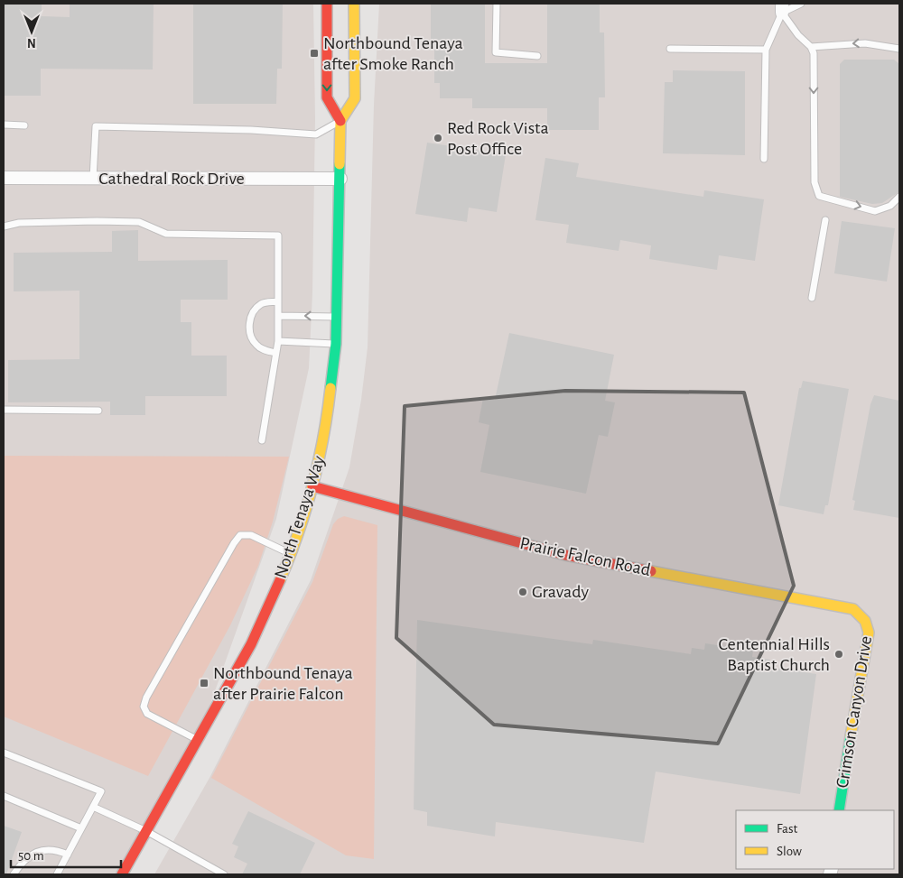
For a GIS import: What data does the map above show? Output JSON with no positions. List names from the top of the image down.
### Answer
{
  "streets": {
    "main road": ["North Tenaya Way", "Prairie Falcon Road", "Crimson Canyon Drive"],
    "street": ["Cathedral Rock Drive"]
  },
  "crossings": [
    ["Cathedral Rock Drive", "North Tenaya Way"],
    ["North Tenaya Way", "Prairie Falcon Road"],
    ["Prairie Falcon Road", "Crimson Canyon Drive"]
  ],
  "places": {
    "transit": ["Northbound Tenaya after Smoke Ranch", "Northbound Tenaya after Prairie Falcon"],
    "other": ["Red Rock Vista Post Office", "Gravady", "Centennial Hills Baptist Church"]
  },
  "legend": ["Fast", "Slow"],
  "scale_bar": "50 m",
  "north": "bottom"
}
